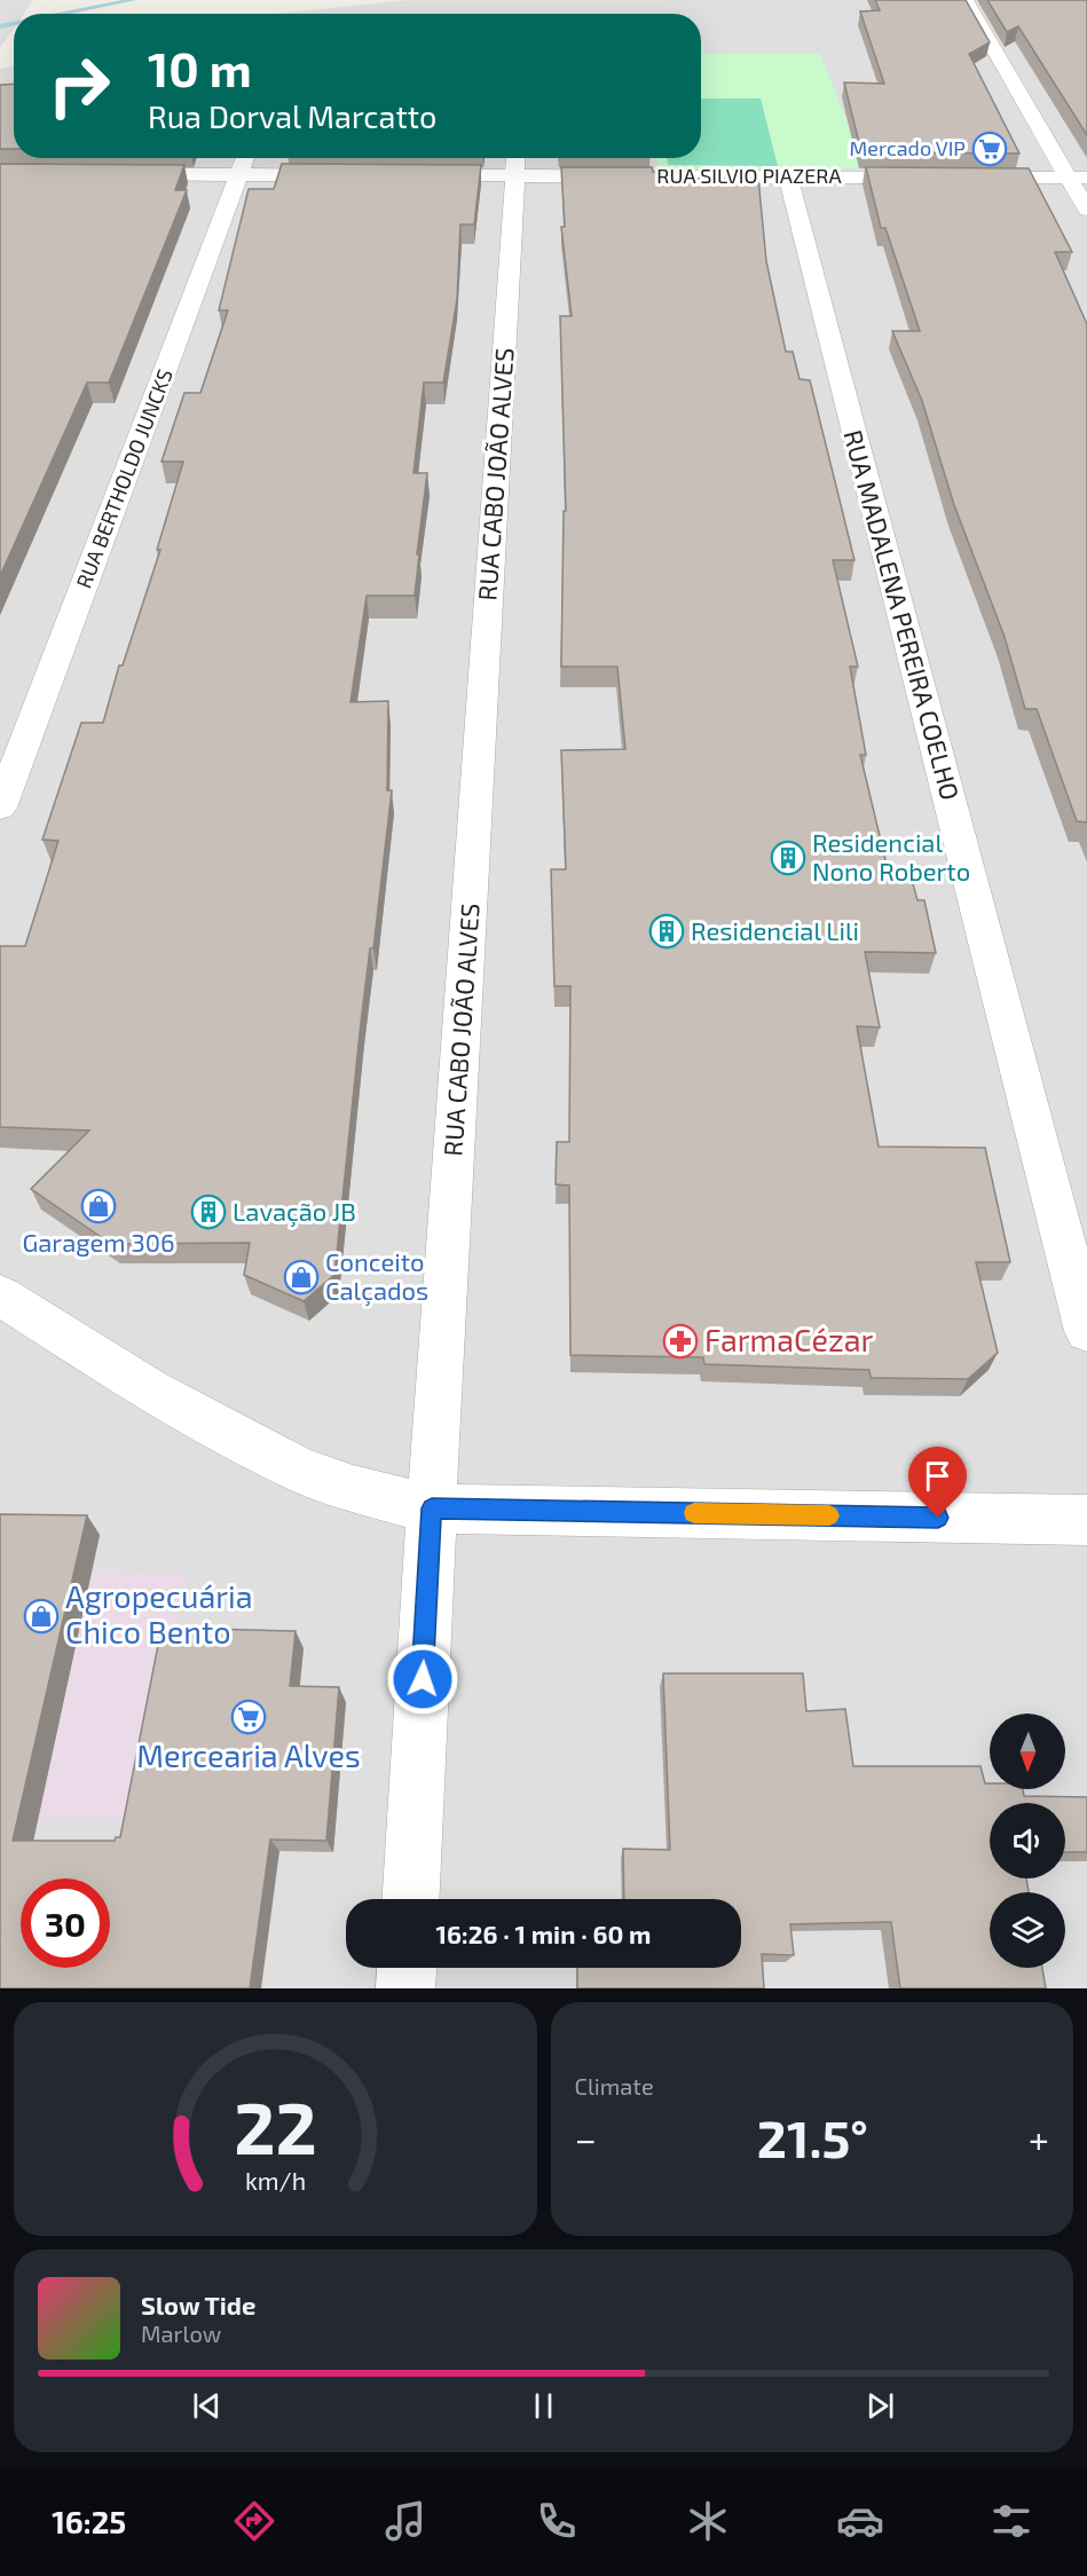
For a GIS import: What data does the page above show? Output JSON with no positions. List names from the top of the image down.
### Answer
{
  "streets": {
    "street": [
      "RUA SILVIO PIAZERA",
      "RUA CABO JOÃO ALVES",
      "RUA BERTHOLDO JUNCKS",
      "RUA MADALENA PEREIRA COELHO"
    ]
  },
  "crossings": [
    ["RUA SILVIO PIAZERA", "RUA CABO JOÃO ALVES"],
    ["RUA SILVIO PIAZERA", "RUA MADALENA PEREIRA COELHO"]
  ],
  "places": {
    "supermarket": ["Mercado VIP", "Mercearia Alves"],
    "building": ["Residencial Nono Roberto", "Residencial Lili", "Lavação JB"],
    "shop": ["Garagem 306", "Conceito Calçados", "Agropecuária Chico Bento"],
    "pharmacy": ["FarmaCézar"]
  },
  "north": "bottom",
  "page": {
    "turn": ["10 m", "Rua Dorval Marcatto"],
    "limit": "30",
    "trip": "16:26 · 1 min · 60 m",
    "tile": "Climate",
    "heat": ["−", "21.5°", "+"],
    "song": ["Slow Tide", "Marlow"],
    "tabs": "16:25",
    "gauge": ["22", "km/h"]
  }
}
